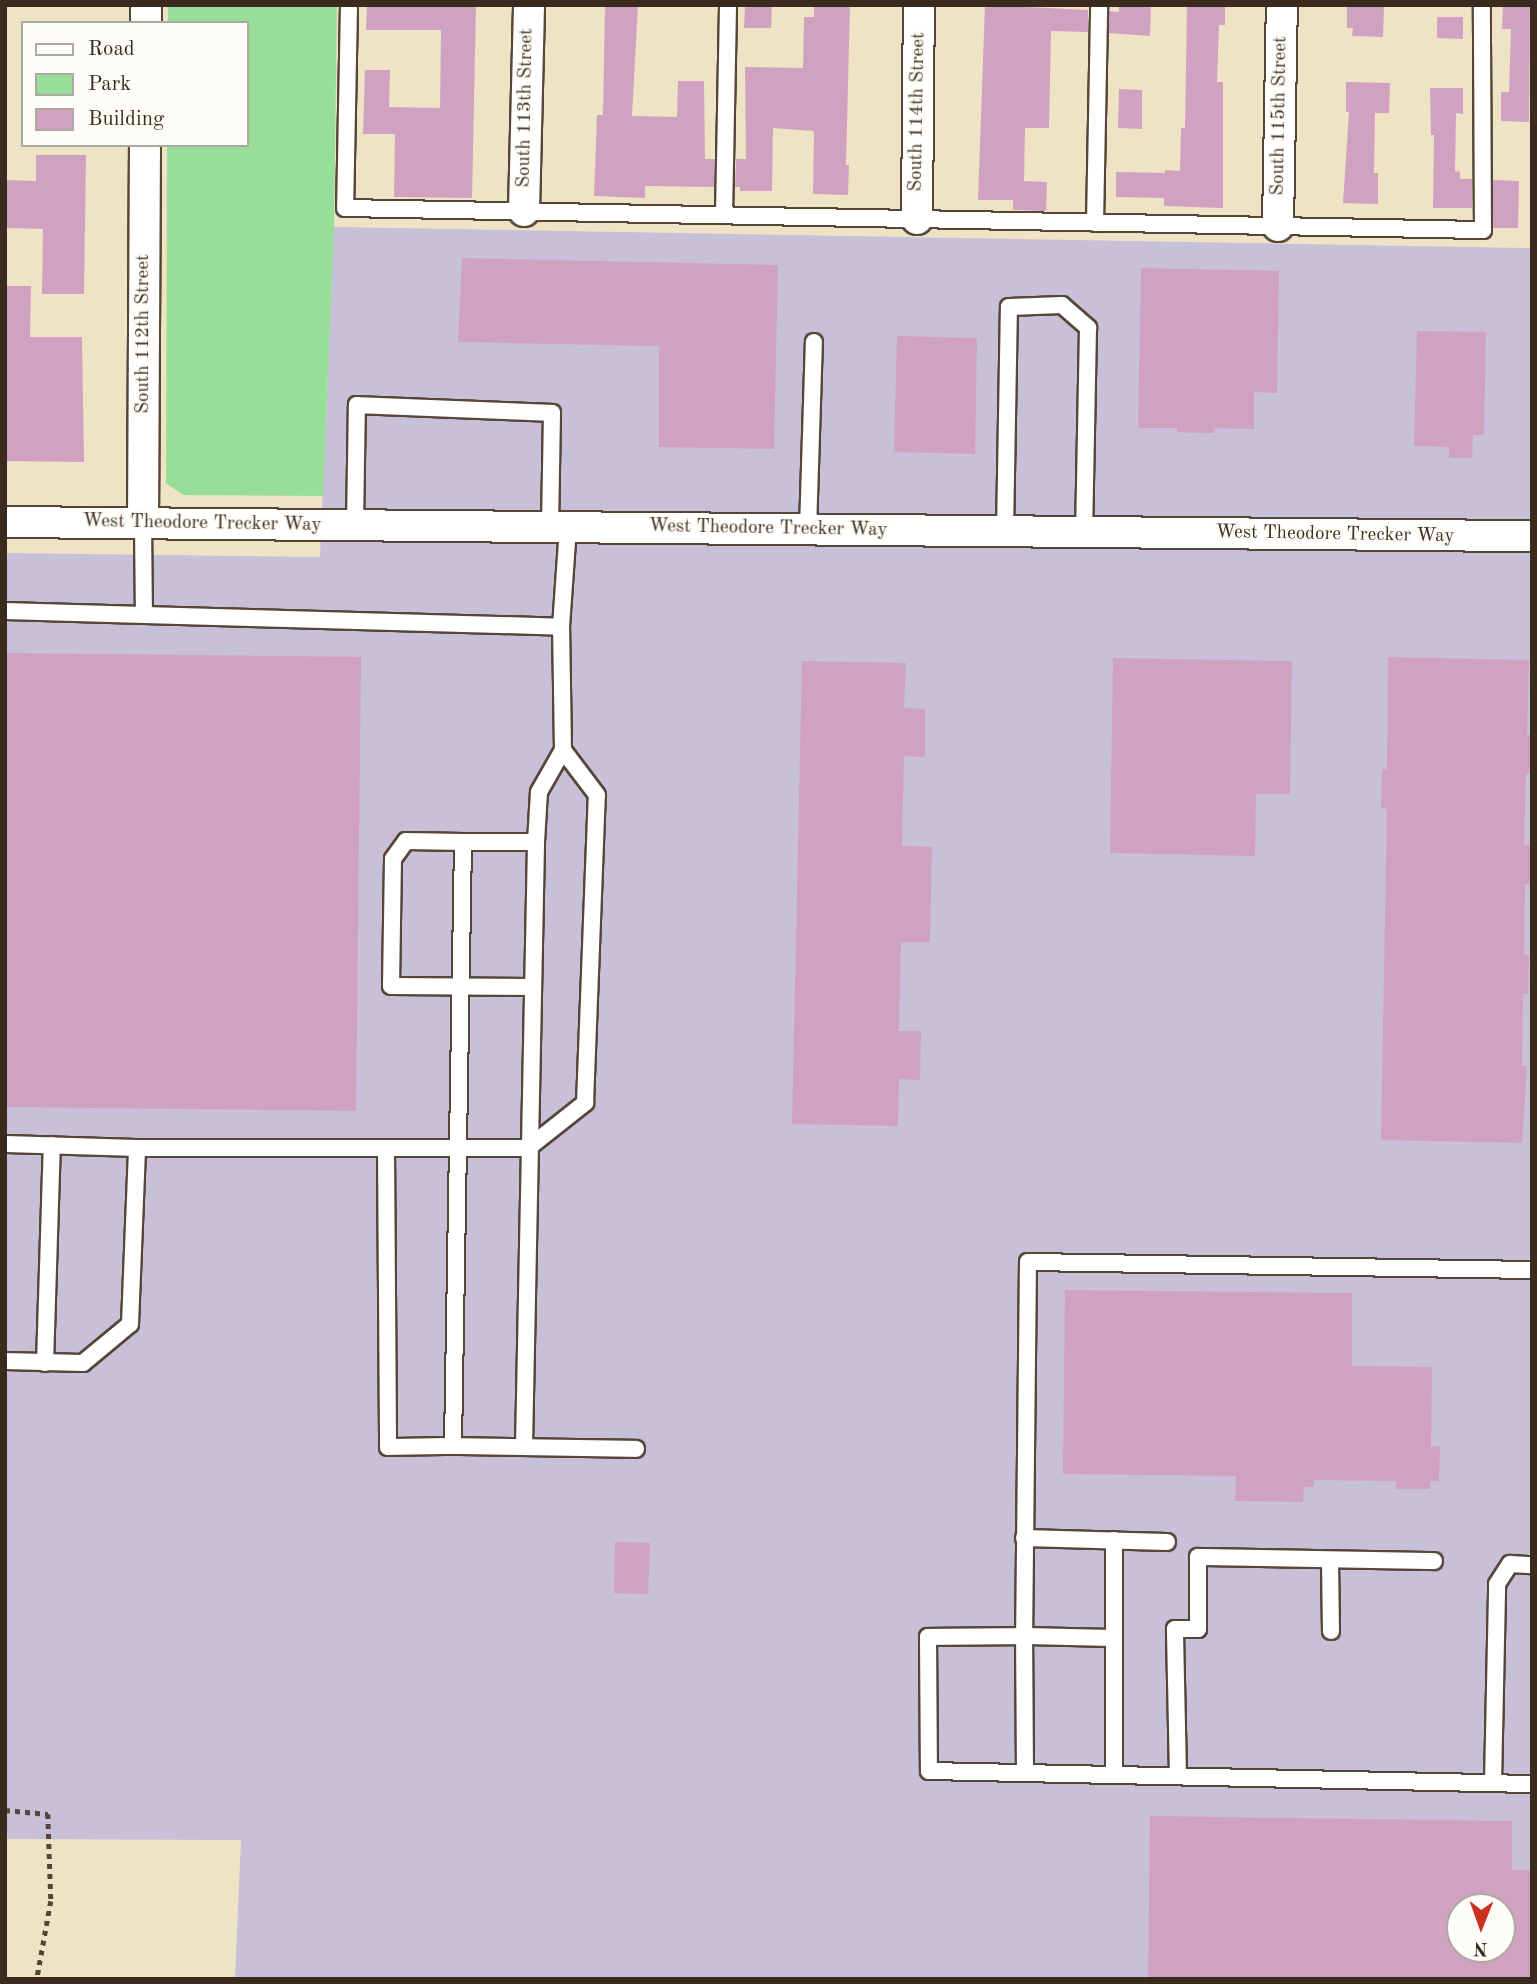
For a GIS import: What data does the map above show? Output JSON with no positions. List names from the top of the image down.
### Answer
{
  "streets": {
    "street": [
      "South 113th Street",
      "South 114th Street",
      "South 115th Street",
      "South 112th Street",
      "West Theodore Trecker Way"
    ]
  },
  "crossings": [
    ["South 112th Street", "West Theodore Trecker Way"]
  ],
  "legend": ["Road", "Park", "Building"],
  "north": "bottom"
}
